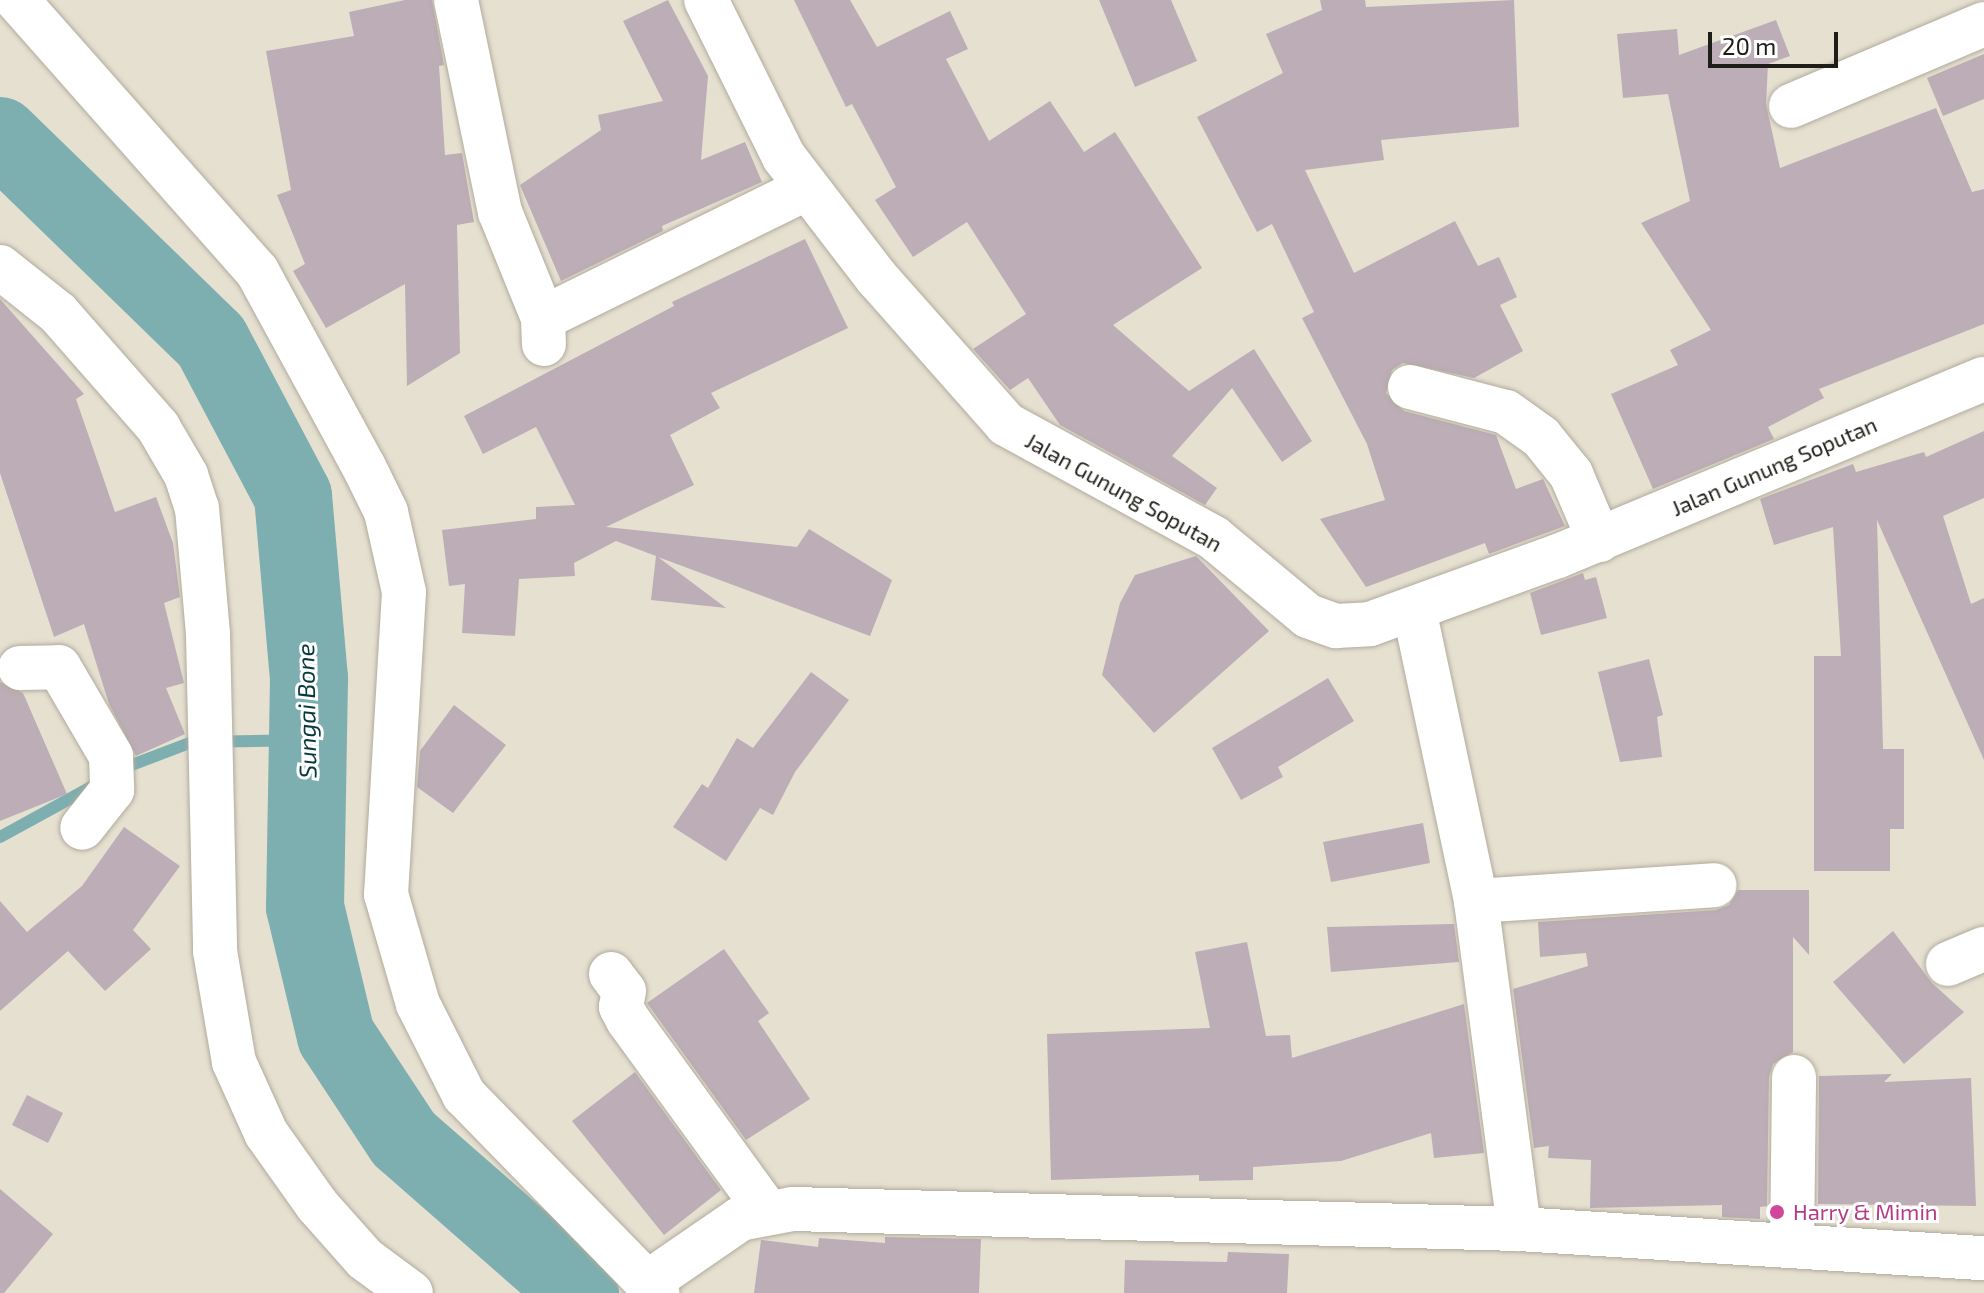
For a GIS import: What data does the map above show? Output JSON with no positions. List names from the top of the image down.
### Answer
{
  "streets": {
    "street": ["Jalan Gunung Soputan"]
  },
  "water": ["Sungai Bone"],
  "places": ["Harry & Mimin"],
  "scale_bar": "20 m"
}
